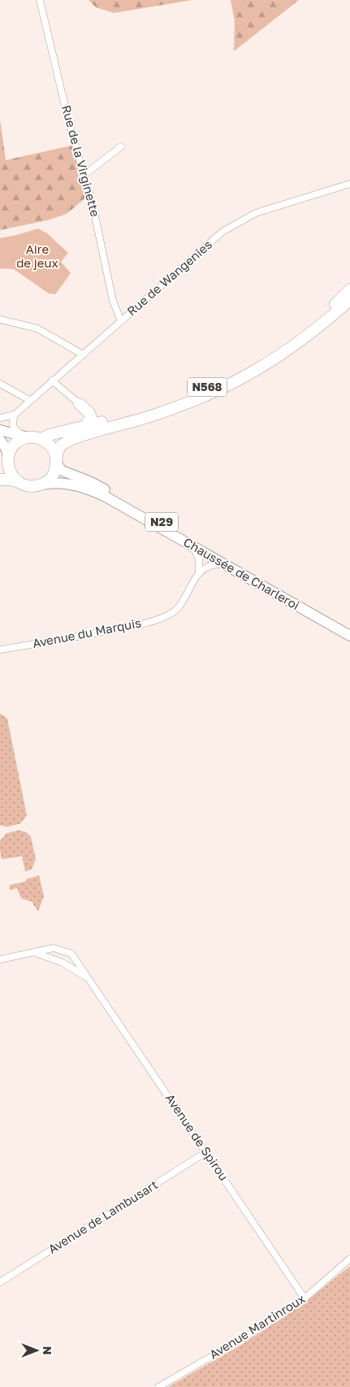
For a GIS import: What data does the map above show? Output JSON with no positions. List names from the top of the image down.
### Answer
{
  "streets": {
    "highway": ["N568"],
    "main road": ["N29", "Chaussée de Charleroi"],
    "street": [
      "Rue de la Virginette",
      "Rue de Wangenies",
      "Avenue du Marquis",
      "Avenue de Spirou",
      "Avenue de Lambusart",
      "Avenue Martinroux"
    ]
  },
  "crossings": [
    ["Rue de la Virginette", "Rue de Wangenies"],
    ["N568", "Chaussée de Charleroi"],
    ["Avenue de Spirou", "Avenue de Lambusart"],
    ["Avenue de Spirou", "Avenue Martinroux"]
  ],
  "parks": ["Aire de jeux"],
  "north": "right"
}
